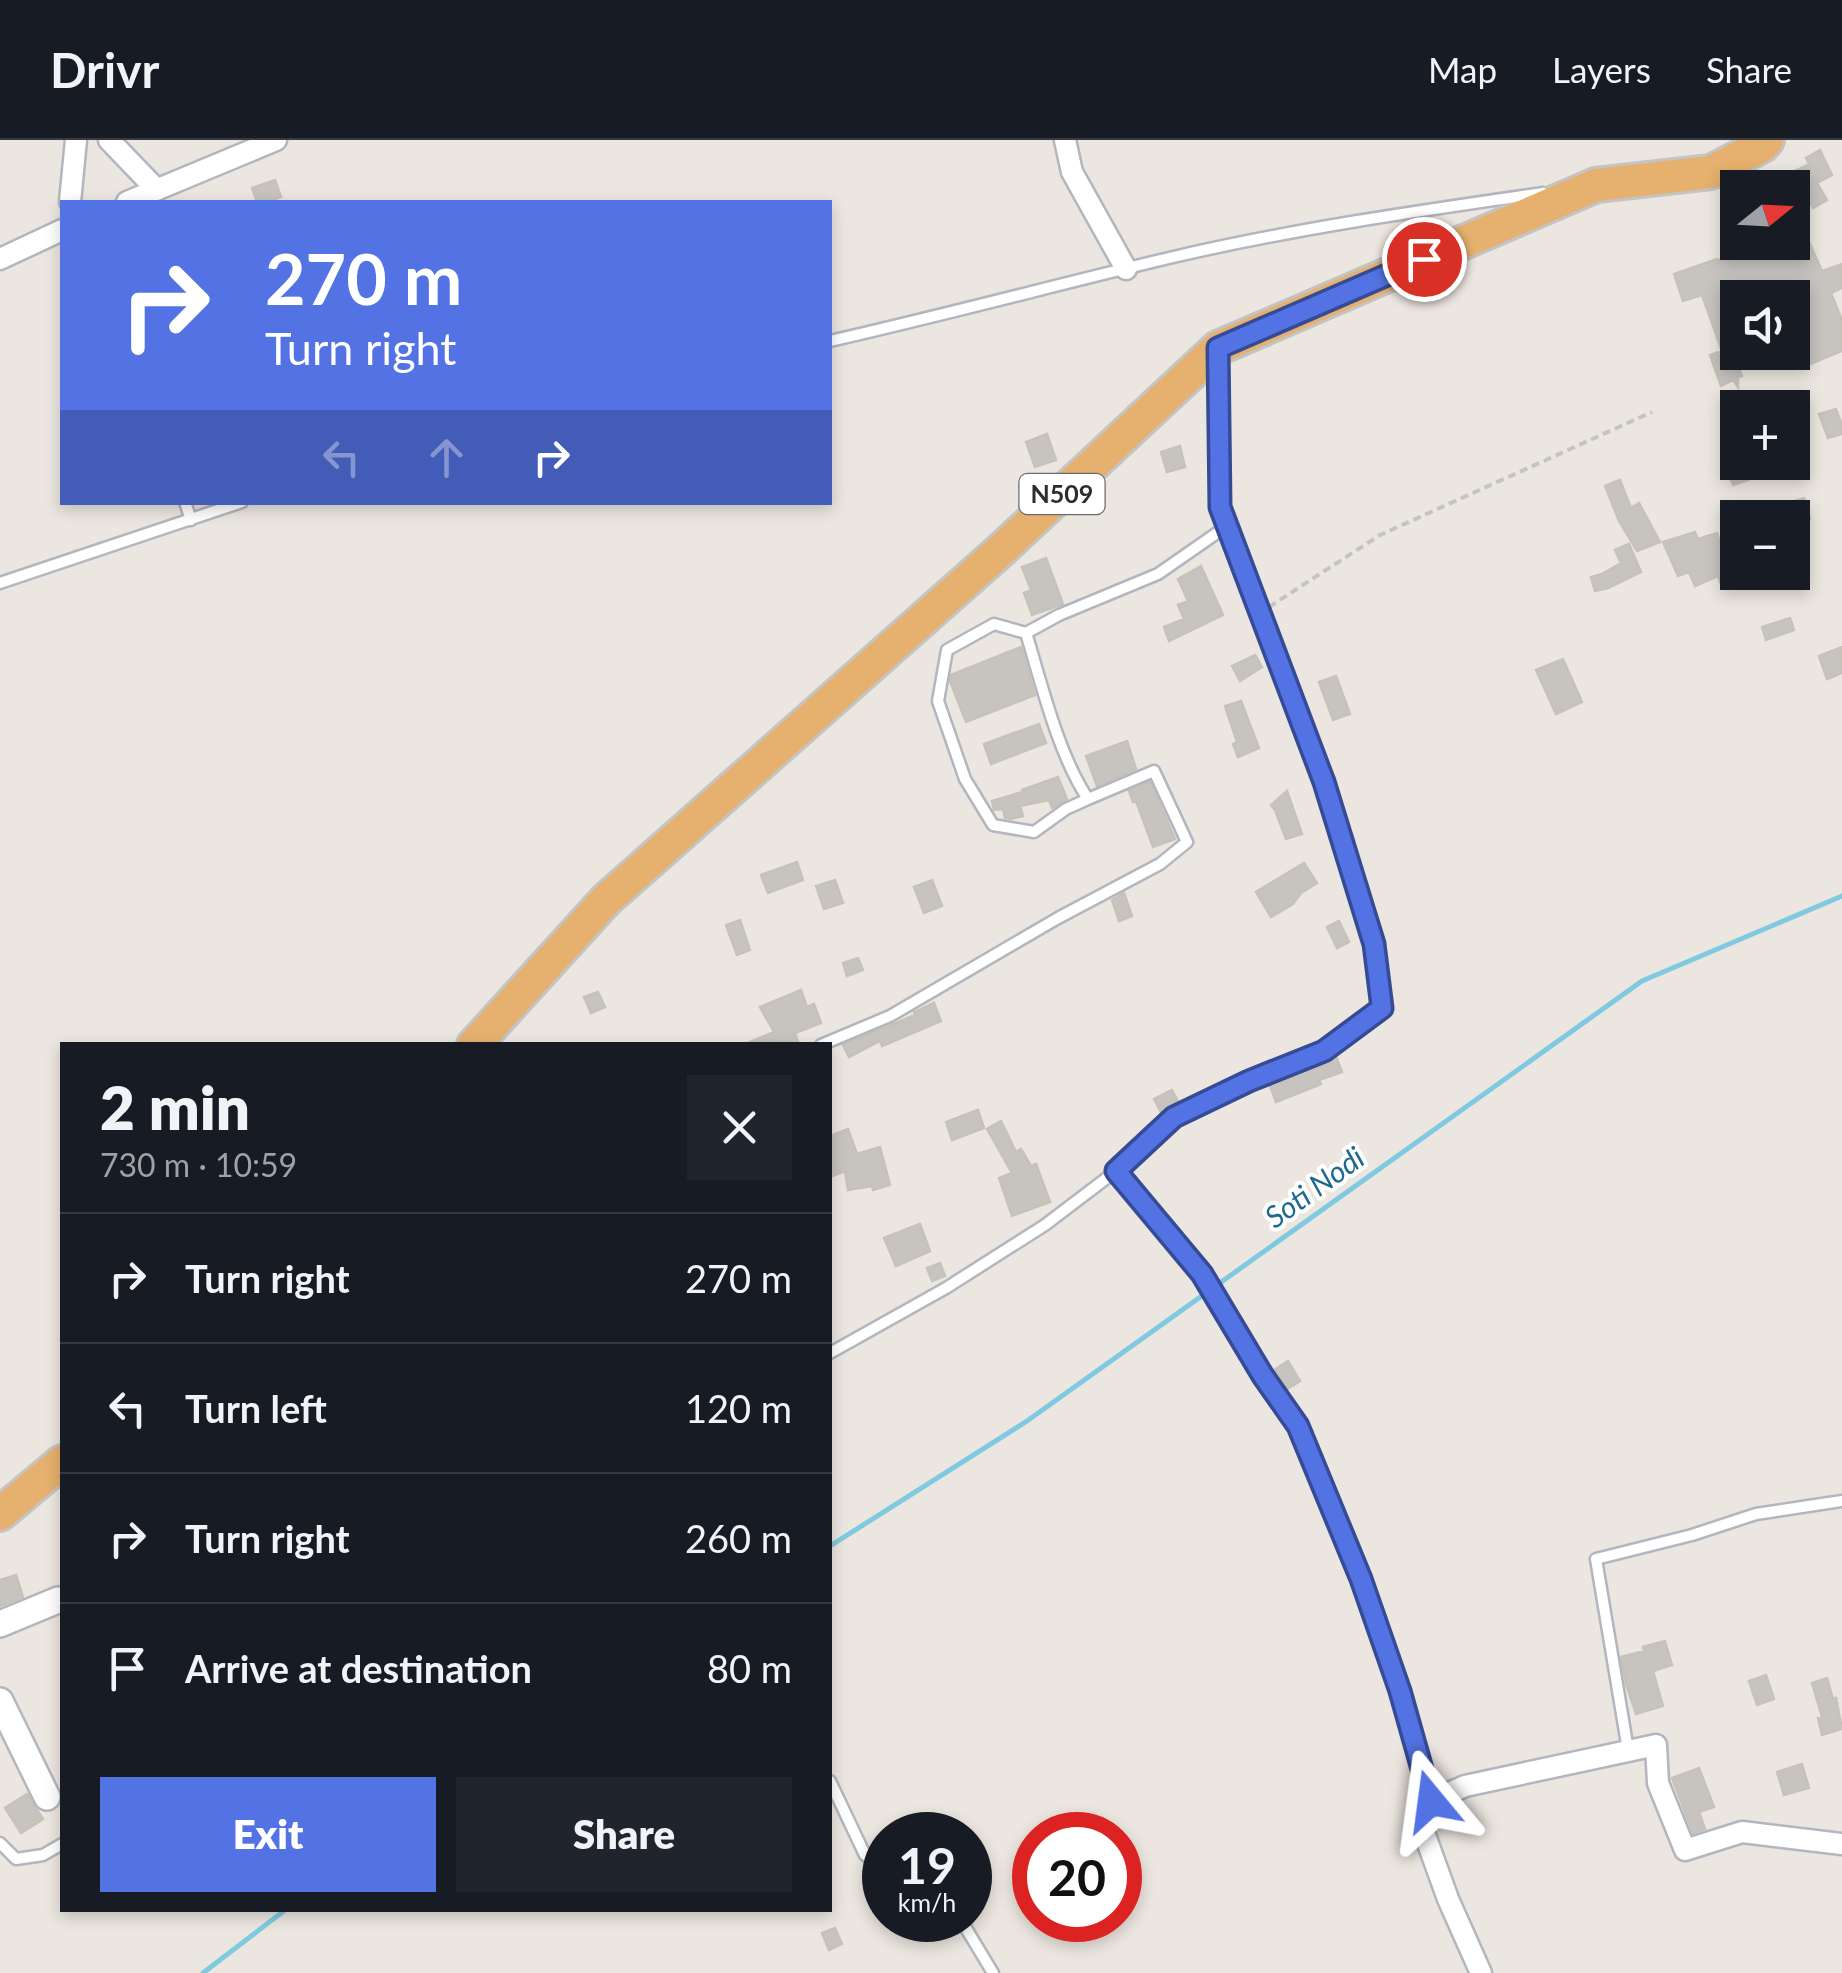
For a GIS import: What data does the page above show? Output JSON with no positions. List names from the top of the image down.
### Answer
{
  "streets": {
    "highway": ["N509"]
  },
  "water": ["Soti Nodi"],
  "north": "right",
  "page": {
    "header": "Drivr",
    "nav": ["Map", "Layers", "Share"],
    "map_buttons": ["+", "−"],
    "turn": ["270 m", "Turn right"],
    "heading": ["2 min", "730 m · 10:59"],
    "list": [
      {
        "name": "Turn right",
        "value": "270 m"
      },
      {
        "name": "Turn left",
        "value": "120 m"
      },
      {
        "name": "Turn right",
        "value": "260 m"
      },
      {
        "name": "Arrive at destination",
        "value": "80 m"
      }
    ],
    "buttons": ["Exit", "Share"],
    "speed": "19 km/h",
    "limit": "20"
  }
}
